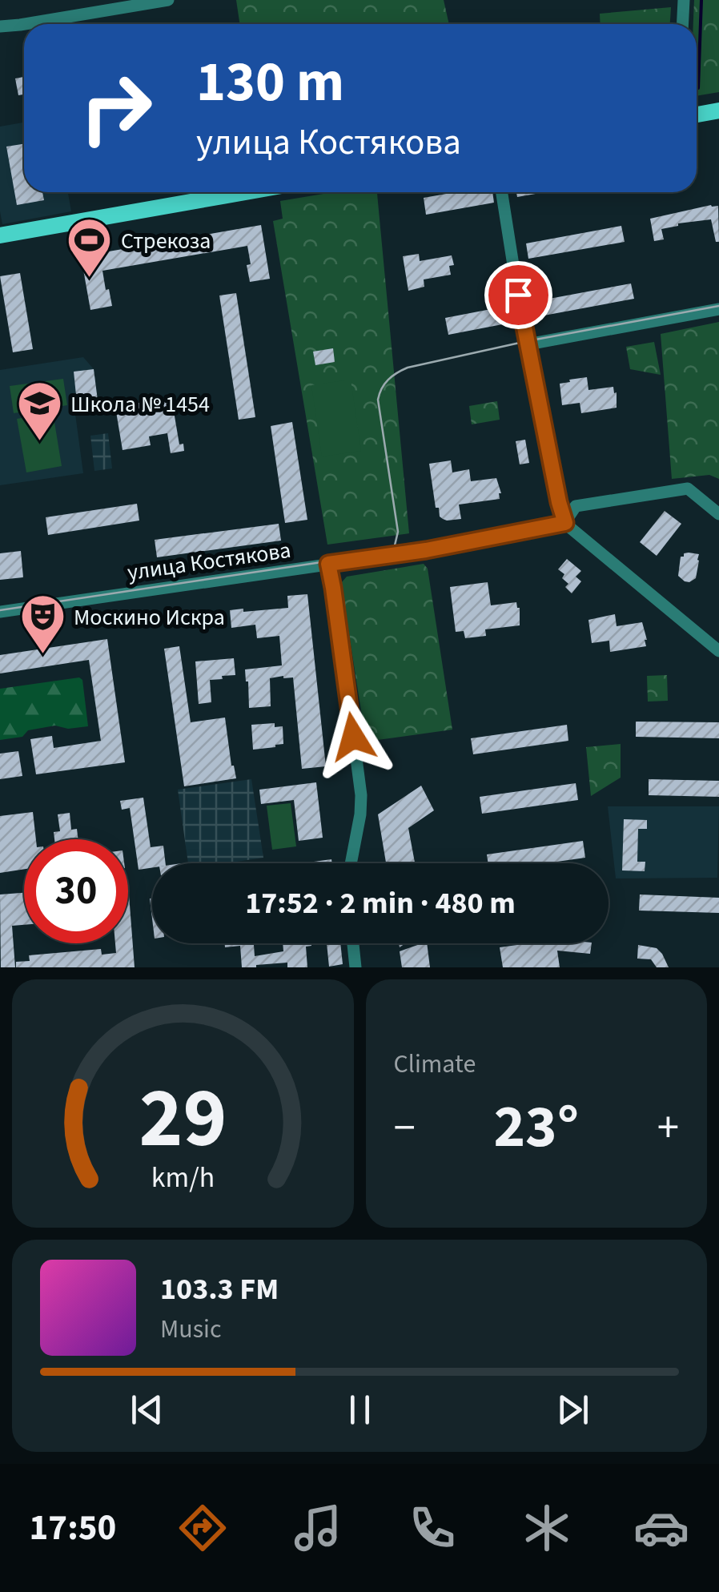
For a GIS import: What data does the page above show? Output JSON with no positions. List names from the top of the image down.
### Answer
{
  "streets": {
    "street": ["улица Костякова"]
  },
  "places": {
    "sports": ["Стрекоза"],
    "school or university": ["Школа № 1454"],
    "theatre": ["Москино Искра"]
  },
  "page": {
    "turn": ["130 m", "улица Костякова"],
    "limit": "30",
    "trip": "17:52 · 2 min · 480 m",
    "tile": "Climate",
    "heat": ["−", "23°", "+"],
    "song": ["103.3 FM", "Music"],
    "tabs": "17:50",
    "gauge": ["29", "km/h"]
  }
}
